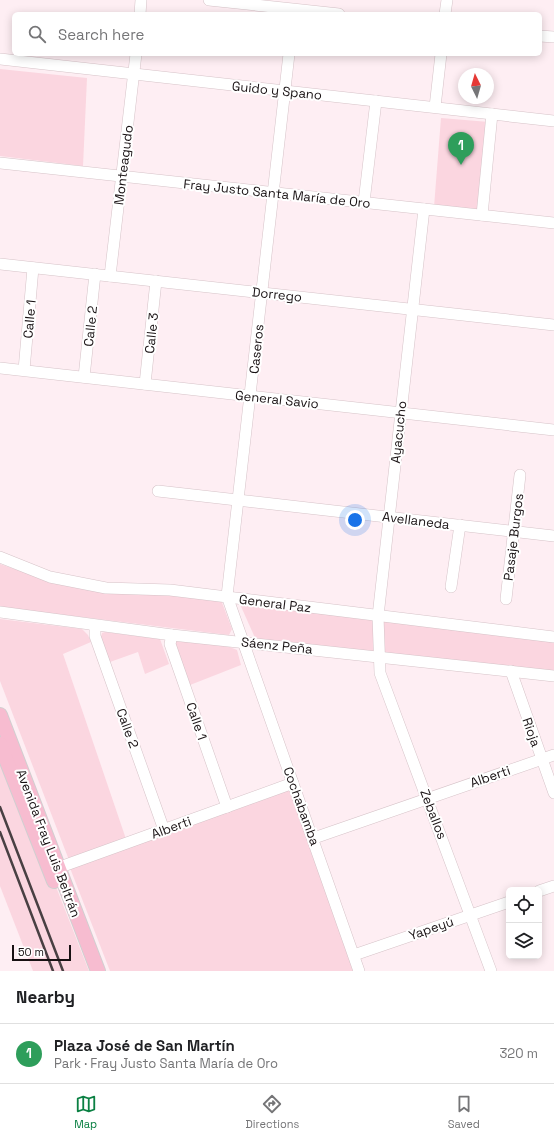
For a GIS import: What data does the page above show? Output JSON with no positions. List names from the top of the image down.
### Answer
{
  "streets": {
    "main road": ["Avenida Fray Luis Beltrán"],
    "street": [
      "Guido y Spano",
      "Monteagudo",
      "Fray Justo Santa María de Oro",
      "Dorrego",
      "Calle 1",
      "Calle 2",
      "Calle 3",
      "Caseros",
      "General Savio",
      "Ayacucho",
      "Avellaneda",
      "Pasaje Burgos",
      "General Paz",
      "Sáenz Peña",
      "Rioja",
      "Alberti",
      "Cochabamba",
      "Zeballos",
      "Yapeyú"
    ]
  },
  "crossings": [
    ["Guido y Spano", "Monteagudo"],
    ["Guido y Spano", "Caseros"],
    ["Monteagudo", "Fray Justo Santa María de Oro"],
    ["Monteagudo", "Dorrego"],
    ["Fray Justo Santa María de Oro", "Caseros"],
    ["Fray Justo Santa María de Oro", "Ayacucho"],
    ["Dorrego", "Calle 1"],
    ["Dorrego", "Calle 2"],
    ["Dorrego", "Calle 3"],
    ["Dorrego", "Caseros"],
    ["Dorrego", "Ayacucho"],
    ["Calle 1", "General Savio"],
    ["Calle 1", "Sáenz Peña"],
    ["Calle 1", "Alberti"],
    ["Calle 2", "General Savio"],
    ["Calle 2", "Sáenz Peña"],
    ["Calle 2", "Alberti"],
    ["Calle 3", "General Savio"],
    ["Caseros", "General Savio"],
    ["Caseros", "Avellaneda"],
    ["Caseros", "General Paz"],
    ["Caseros", "Sáenz Peña"],
    ["Caseros", "Cochabamba"],
    ["General Savio", "Ayacucho"],
    ["Ayacucho", "Avellaneda"],
    ["Ayacucho", "General Paz"],
    ["Ayacucho", "Sáenz Peña"],
    ["Ayacucho", "Zeballos"],
    ["Avellaneda", "Pasaje Burgos"],
    ["Sáenz Peña", "Rioja"],
    ["Sáenz Peña", "Cochabamba"],
    ["Sáenz Peña", "Zeballos"],
    ["Rioja", "Alberti"],
    ["Alberti", "Cochabamba"],
    ["Alberti", "Zeballos"],
    ["Alberti", "Avenida Fray Luis Beltrán"],
    ["Cochabamba", "Yapeyú"],
    ["Zeballos", "Yapeyú"]
  ],
  "scale_bar": "50 m",
  "north": "top",
  "page": {
    "search": "Search here",
    "pins": "1",
    "scale": "50 m",
    "heading": "Nearby",
    "list": [
      {
        "mark": "1",
        "name": "Plaza José de San Martín",
        "note": "Park · Fray Justo Santa María de Oro",
        "value": "320 m"
      }
    ],
    "nav": ["Map", "Directions", "Saved"]
  }
}
